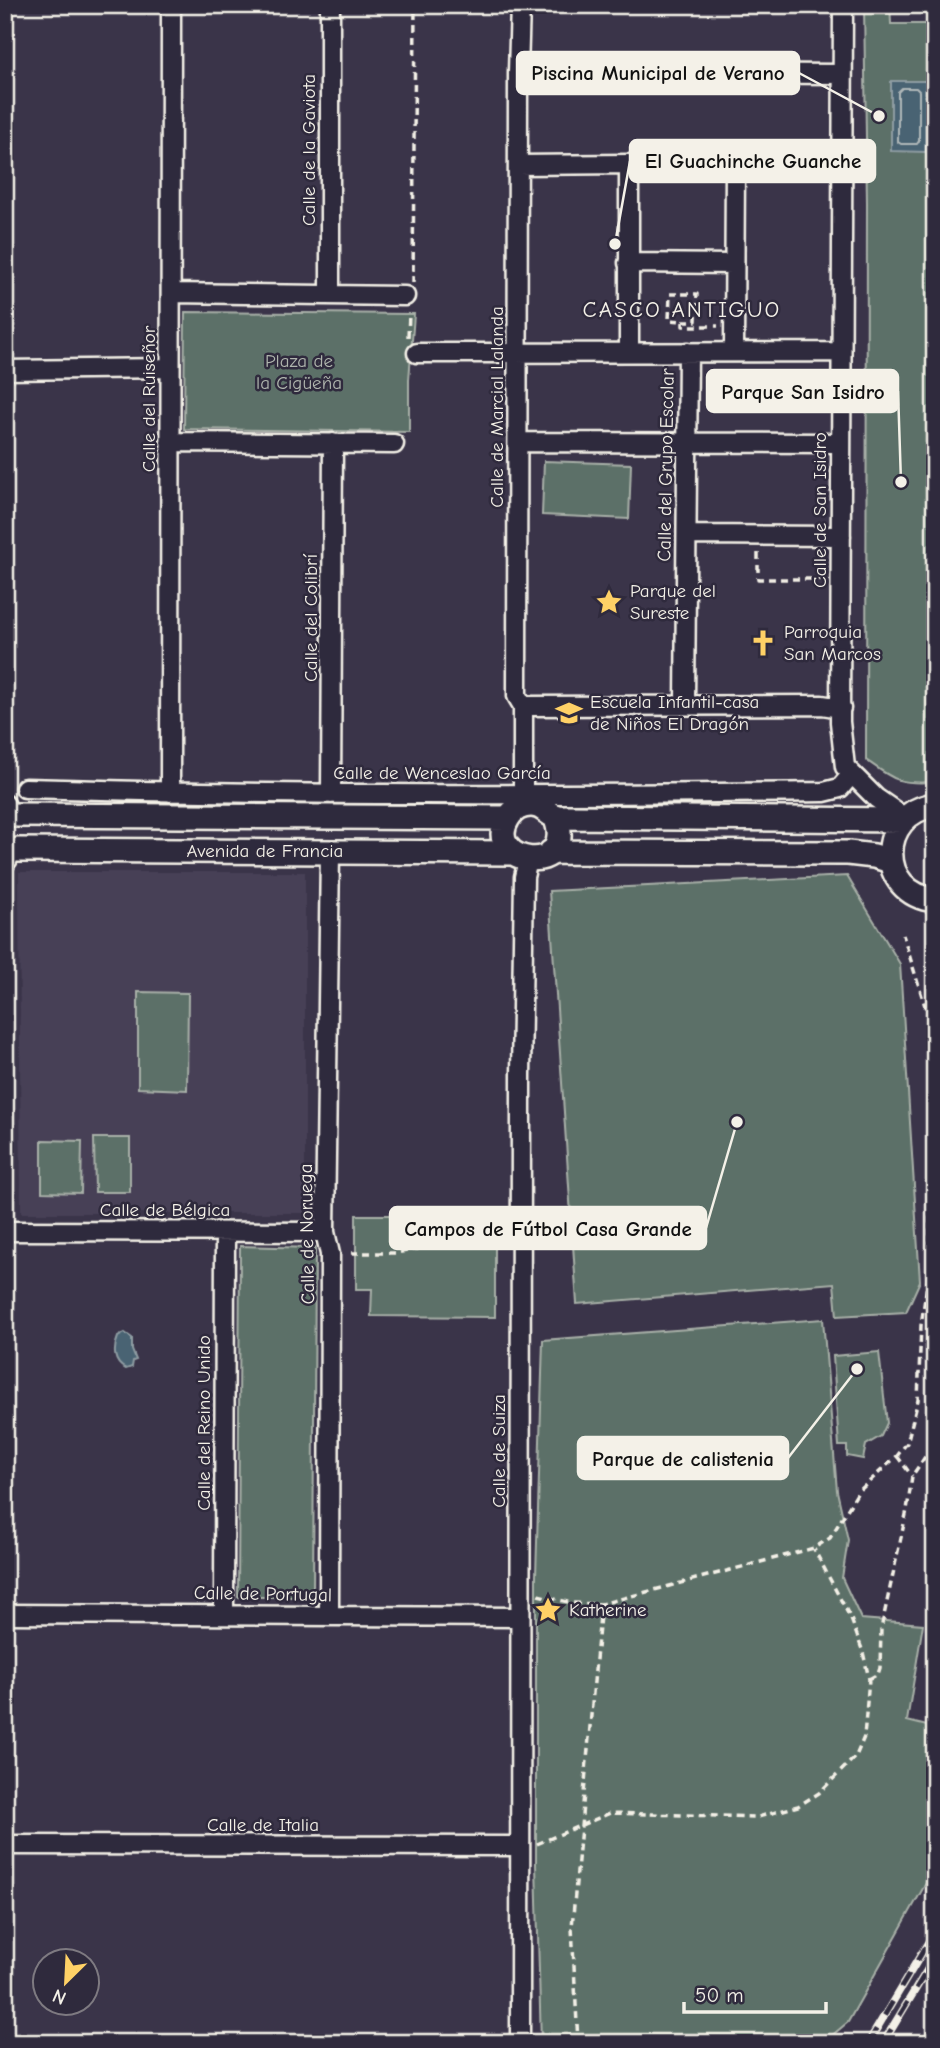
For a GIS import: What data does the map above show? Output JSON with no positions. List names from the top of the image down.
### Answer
{
  "streets": {
    "street": [
      "Calle de la Gaviota",
      "Calle del Ruiseñor",
      "Calle de Marcial Lalanda",
      "Calle del Grupo Escolar",
      "Calle de San Isidro",
      "Calle del Colibrí",
      "Calle de Wenceslao García",
      "Avenida de Francia",
      "Calle de Bélgica",
      "Calle de Noruega",
      "Calle del Reino Unido",
      "Calle de Suiza",
      "Calle de Portugal",
      "Calle de Italia"
    ]
  },
  "crossings": [
    ["Calle del Ruiseñor", "Calle de Wenceslao García"],
    ["Calle de Marcial Lalanda", "Calle de Wenceslao García"],
    ["Calle de Marcial Lalanda", "Avenida de Francia"],
    ["Calle de Marcial Lalanda", "Calle de Suiza"],
    ["Calle de San Isidro", "Calle de Wenceslao García"],
    ["Calle del Colibrí", "Calle de Wenceslao García"],
    ["Calle de Wenceslao García", "Avenida de Francia"],
    ["Calle de Wenceslao García", "Calle de Suiza"],
    ["Avenida de Francia", "Calle de Noruega"],
    ["Avenida de Francia", "Calle de Suiza"],
    ["Calle de Bélgica", "Calle de Noruega"],
    ["Calle de Bélgica", "Calle del Reino Unido"],
    ["Calle de Noruega", "Calle de Portugal"],
    ["Calle del Reino Unido", "Calle de Portugal"],
    ["Calle de Suiza", "Calle de Portugal"],
    ["Calle de Suiza", "Calle de Italia"]
  ],
  "districts": ["CASCO ANTIGUO"],
  "parks": ["Plaza de la Cigüeña"],
  "places": {
    "other": [
      "Piscina Municipal de Verano",
      "El Guachinche Guanche",
      "Parque San Isidro",
      "Campos de Fútbol Casa Grande",
      "Parque de calistenia"
    ],
    "place": ["Parque del Sureste", "Katherine"],
    "church": ["Parroquia San Marcos"],
    "school or university": ["Escuela Infantil-casa de Niños El Dragón"]
  },
  "scale_bar": "50 m",
  "north": "bottom left"
}
